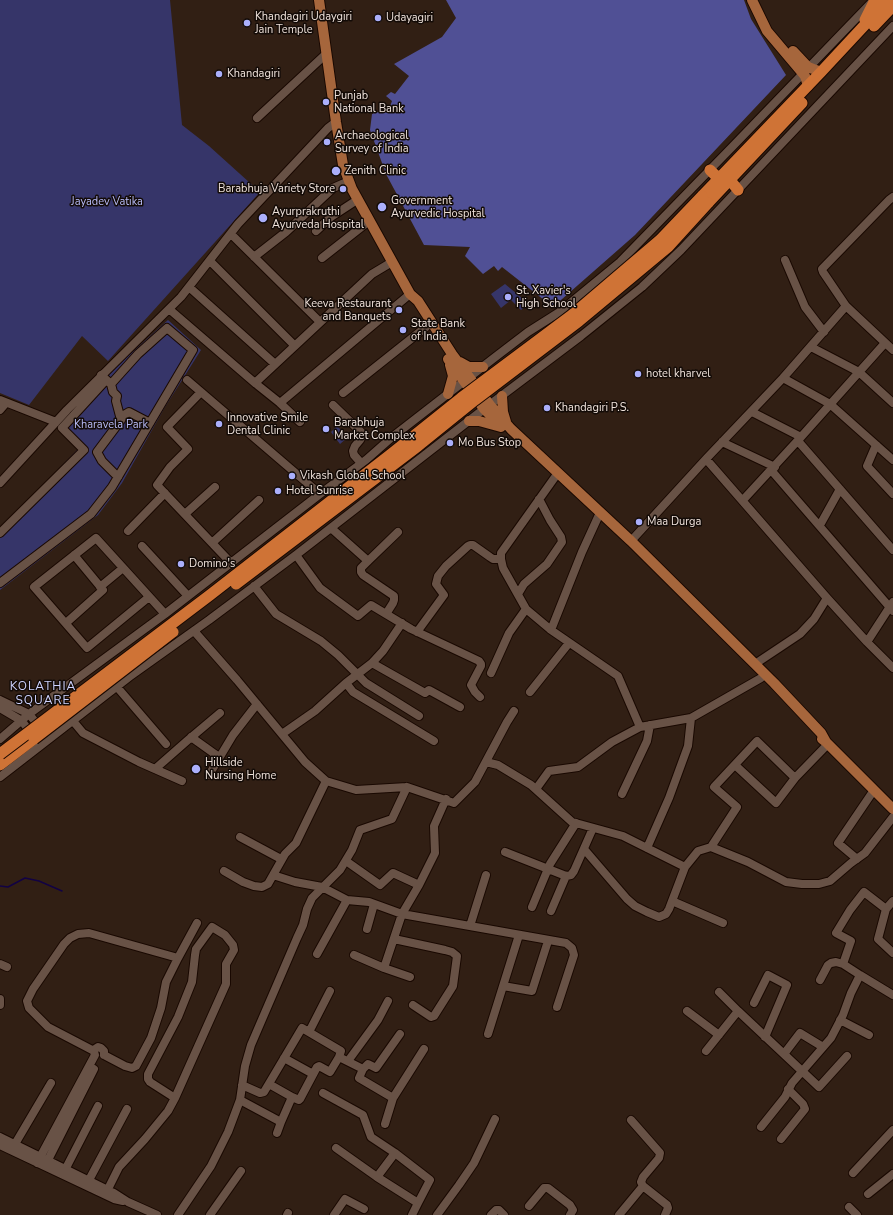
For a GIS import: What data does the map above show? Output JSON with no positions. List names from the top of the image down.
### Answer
{
  "districts": ["KOLATHIA SQUARE"],
  "parks": ["Jayadev Vatika", "Kharavela Park"],
  "places": [
    "Udayagiri",
    "Khandagiri Udaygiri Jain Temple",
    "Khandagiri",
    "Punjab National Bank",
    "Archaeological Survey of India",
    "Zenith Clinic",
    "Barabhuja Variety Store",
    "Government Ayurvedic Hospital",
    "Ayurprakruthi Ayurveda Hospital",
    "St. Xavier's High School",
    "Keeva Restaurant and Banquets",
    "State Bank of India",
    "hotel kharvel",
    "Khandagiri P.S.",
    "Innovative Smile Dental Clinic",
    "Barabhuja Market Complex",
    "Mo Bus Stop",
    "Vikash Global School",
    "Hotel Sunrise",
    "Maa Durga",
    "Domino's",
    "Hillside Nursing Home"
  ]
}
